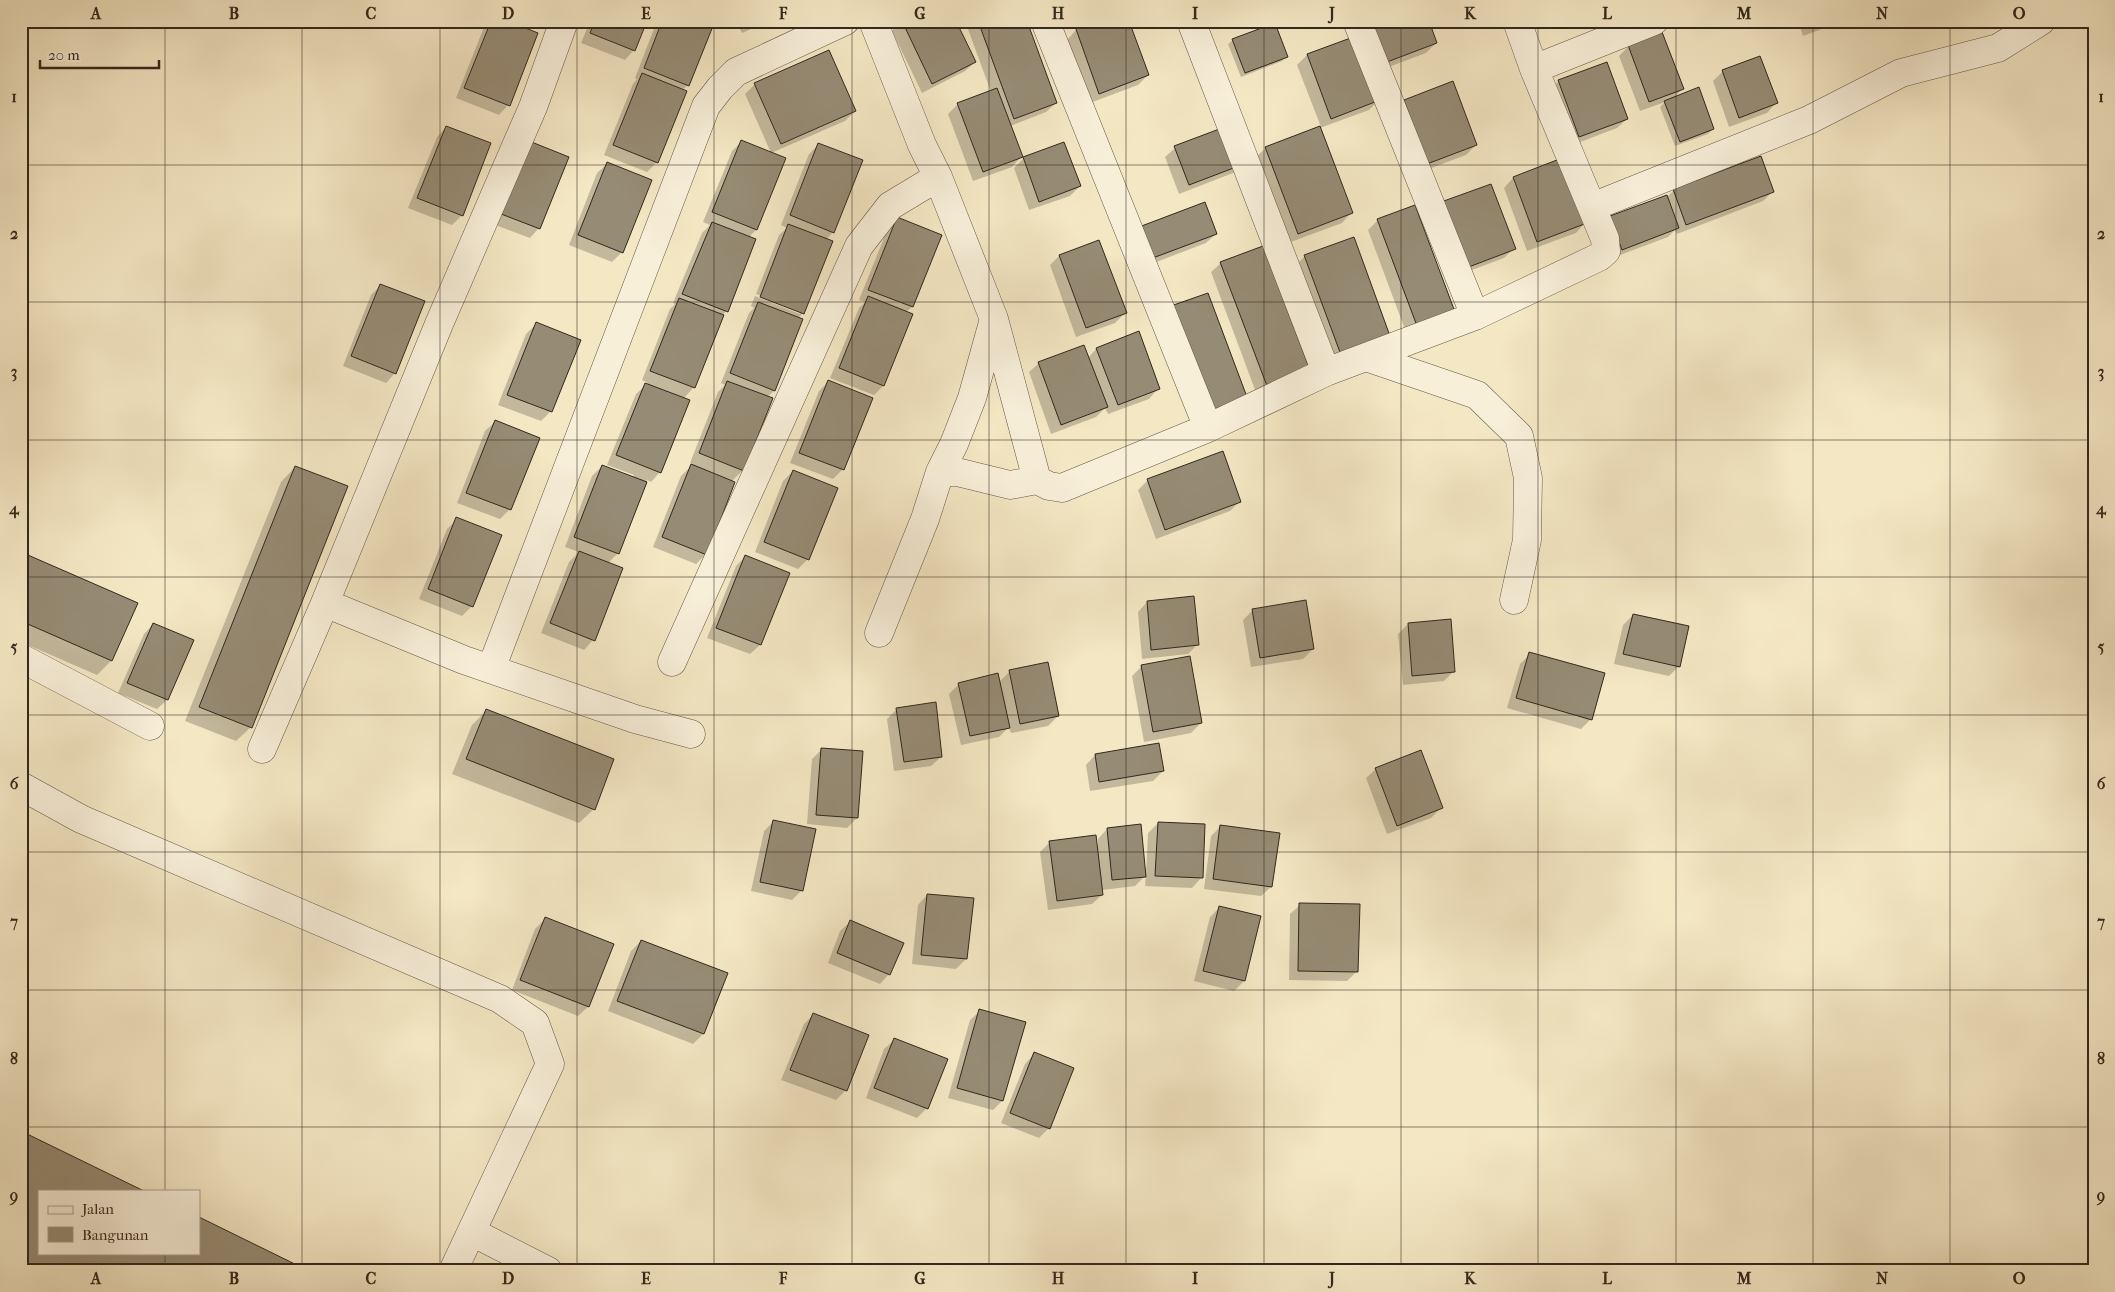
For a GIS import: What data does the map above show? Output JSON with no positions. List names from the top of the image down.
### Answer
{
  "legend": ["Jalan", "Bangunan"],
  "scale_bar": "20 m",
  "grid": {
    "columns": [
      "A",
      "B",
      "C",
      "D",
      "E",
      "F",
      "G",
      "H",
      "I",
      "J",
      "K",
      "L",
      "M",
      "N",
      "O"
    ],
    "rows": [
      "1",
      "2",
      "3",
      "4",
      "5",
      "6",
      "7",
      "8",
      "9"
    ]
  }
}
